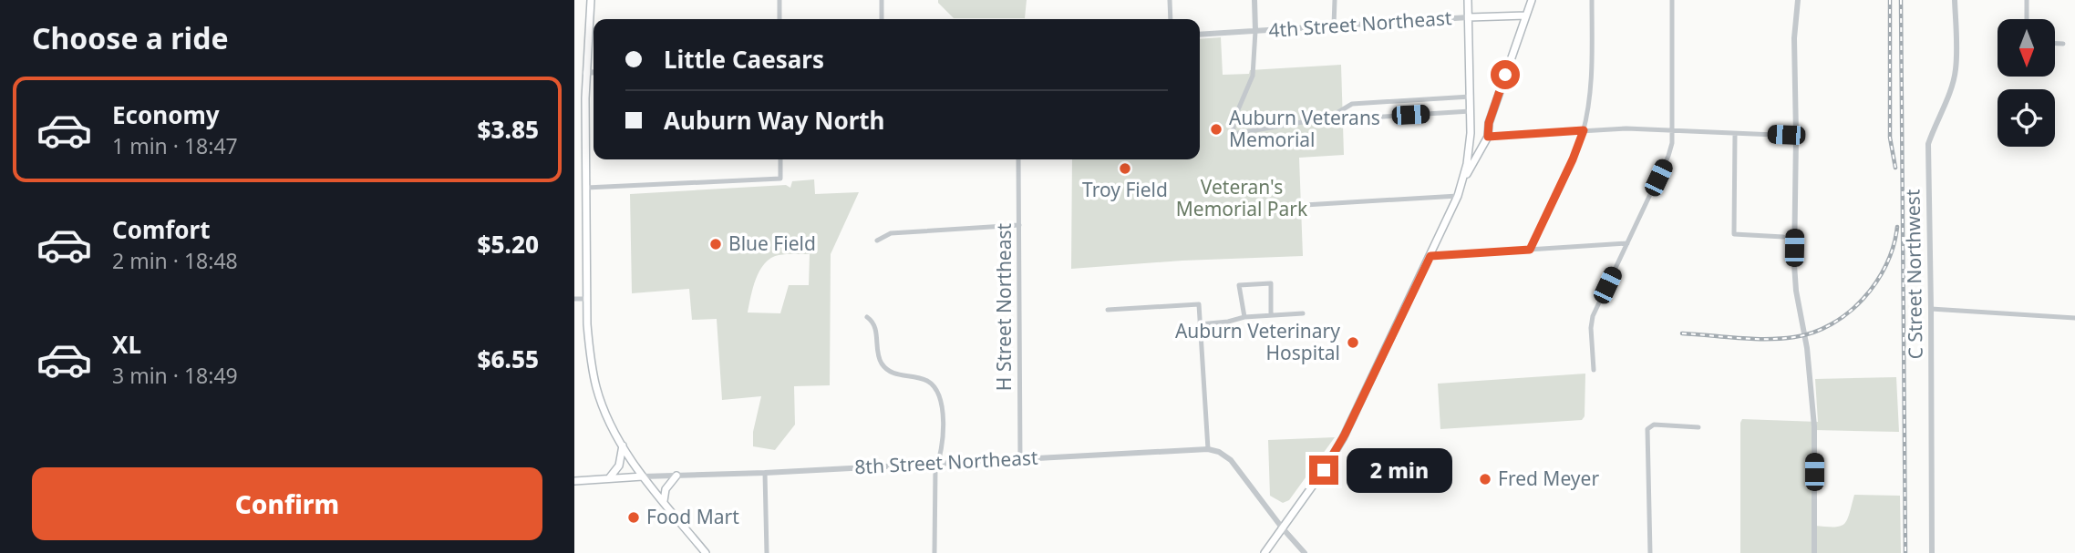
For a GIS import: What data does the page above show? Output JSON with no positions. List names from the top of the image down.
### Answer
{
  "streets": {
    "main road": ["4th Street Northeast", "8th Street Northeast"],
    "street": ["C Street Northwest", "H Street Northeast"]
  },
  "crossings": [
    ["H Street Northeast", "8th Street Northeast"]
  ],
  "parks": ["Veteran's Memorial Park"],
  "places": [
    "Auburn Veterans Memorial",
    "Troy Field",
    "Blue Field",
    "Auburn Veterinary Hospital",
    "Fred Meyer",
    "Food Mart"
  ],
  "north": "bottom",
  "page": {
    "heading": "Choose a ride",
    "banner": ["Little Caesars", "Auburn Way North"],
    "list": [
      {
        "name": "Economy",
        "note": "1 min · 18:47",
        "value": "$3.85"
      },
      {
        "name": "Comfort",
        "note": "2 min · 18:48",
        "value": "$5.20"
      },
      {
        "name": "XL",
        "note": "3 min · 18:49",
        "value": "$6.55"
      }
    ],
    "bubble": "2 min",
    "buttons": "Confirm"
  }
}
